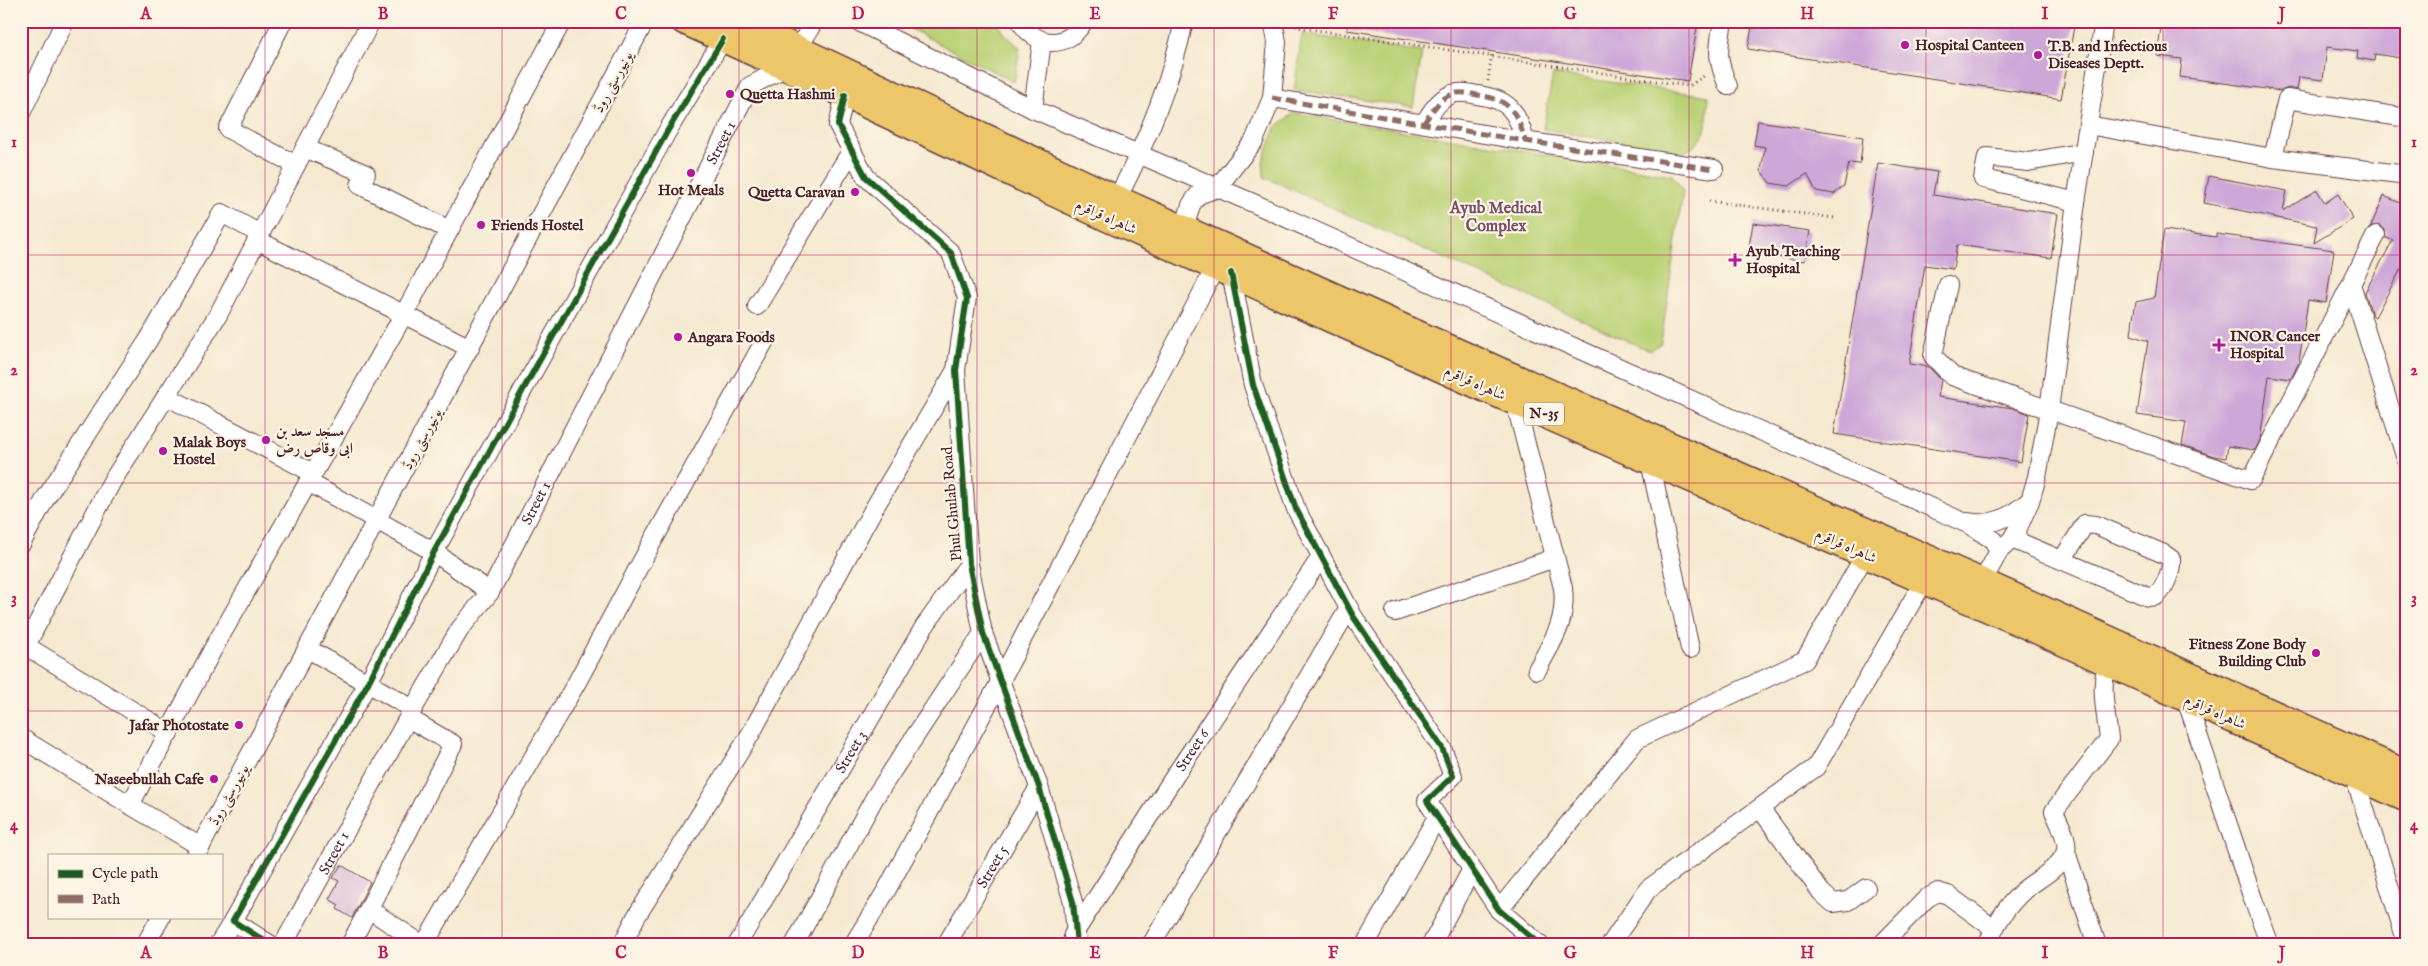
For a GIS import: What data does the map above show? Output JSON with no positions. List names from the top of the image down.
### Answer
{
  "streets": {
    "highway": ["شاہراہ قراقرم", "N-35"],
    "street": [
      "یونیورسٹی روڈ",
      "Street 1",
      "Phul Ghulab Road",
      "Street 6",
      "Street 3",
      "Street 5"
    ]
  },
  "crossings": [
    ["Street 1", "شاہراہ قراقرم"],
    ["شاہراہ قراقرم", "Phul Ghulab Road"],
    ["Phul Ghulab Road", "Street 6"],
    ["Phul Ghulab Road", "Street 3"],
    ["Phul Ghulab Road", "Street 5"]
  ],
  "districts": ["Ayub Medical Complex"],
  "places": {
    "other": [
      "Hospital Canteen",
      "T.B. and Infectious Diseases Deptt.",
      "Quetta Hashmi",
      "Hot Meals",
      "Quetta Caravan",
      "Friends Hostel",
      "Angara Foods",
      "مسجد سعد بن ابی وقاص رض",
      "Malak Boys Hostel",
      "Fitness Zone Body Building Club",
      "Jafar Photostate",
      "Naseebullah Cafe"
    ],
    "health": ["Ayub Teaching Hospital", "INOR Cancer Hospital"]
  },
  "legend": ["Cycle path", "Path"],
  "grid": {
    "columns": [
      "A",
      "B",
      "C",
      "D",
      "E",
      "F",
      "G",
      "H",
      "I",
      "J"
    ],
    "rows": [
      "1",
      "2",
      "3",
      "4"
    ]
  }
}
